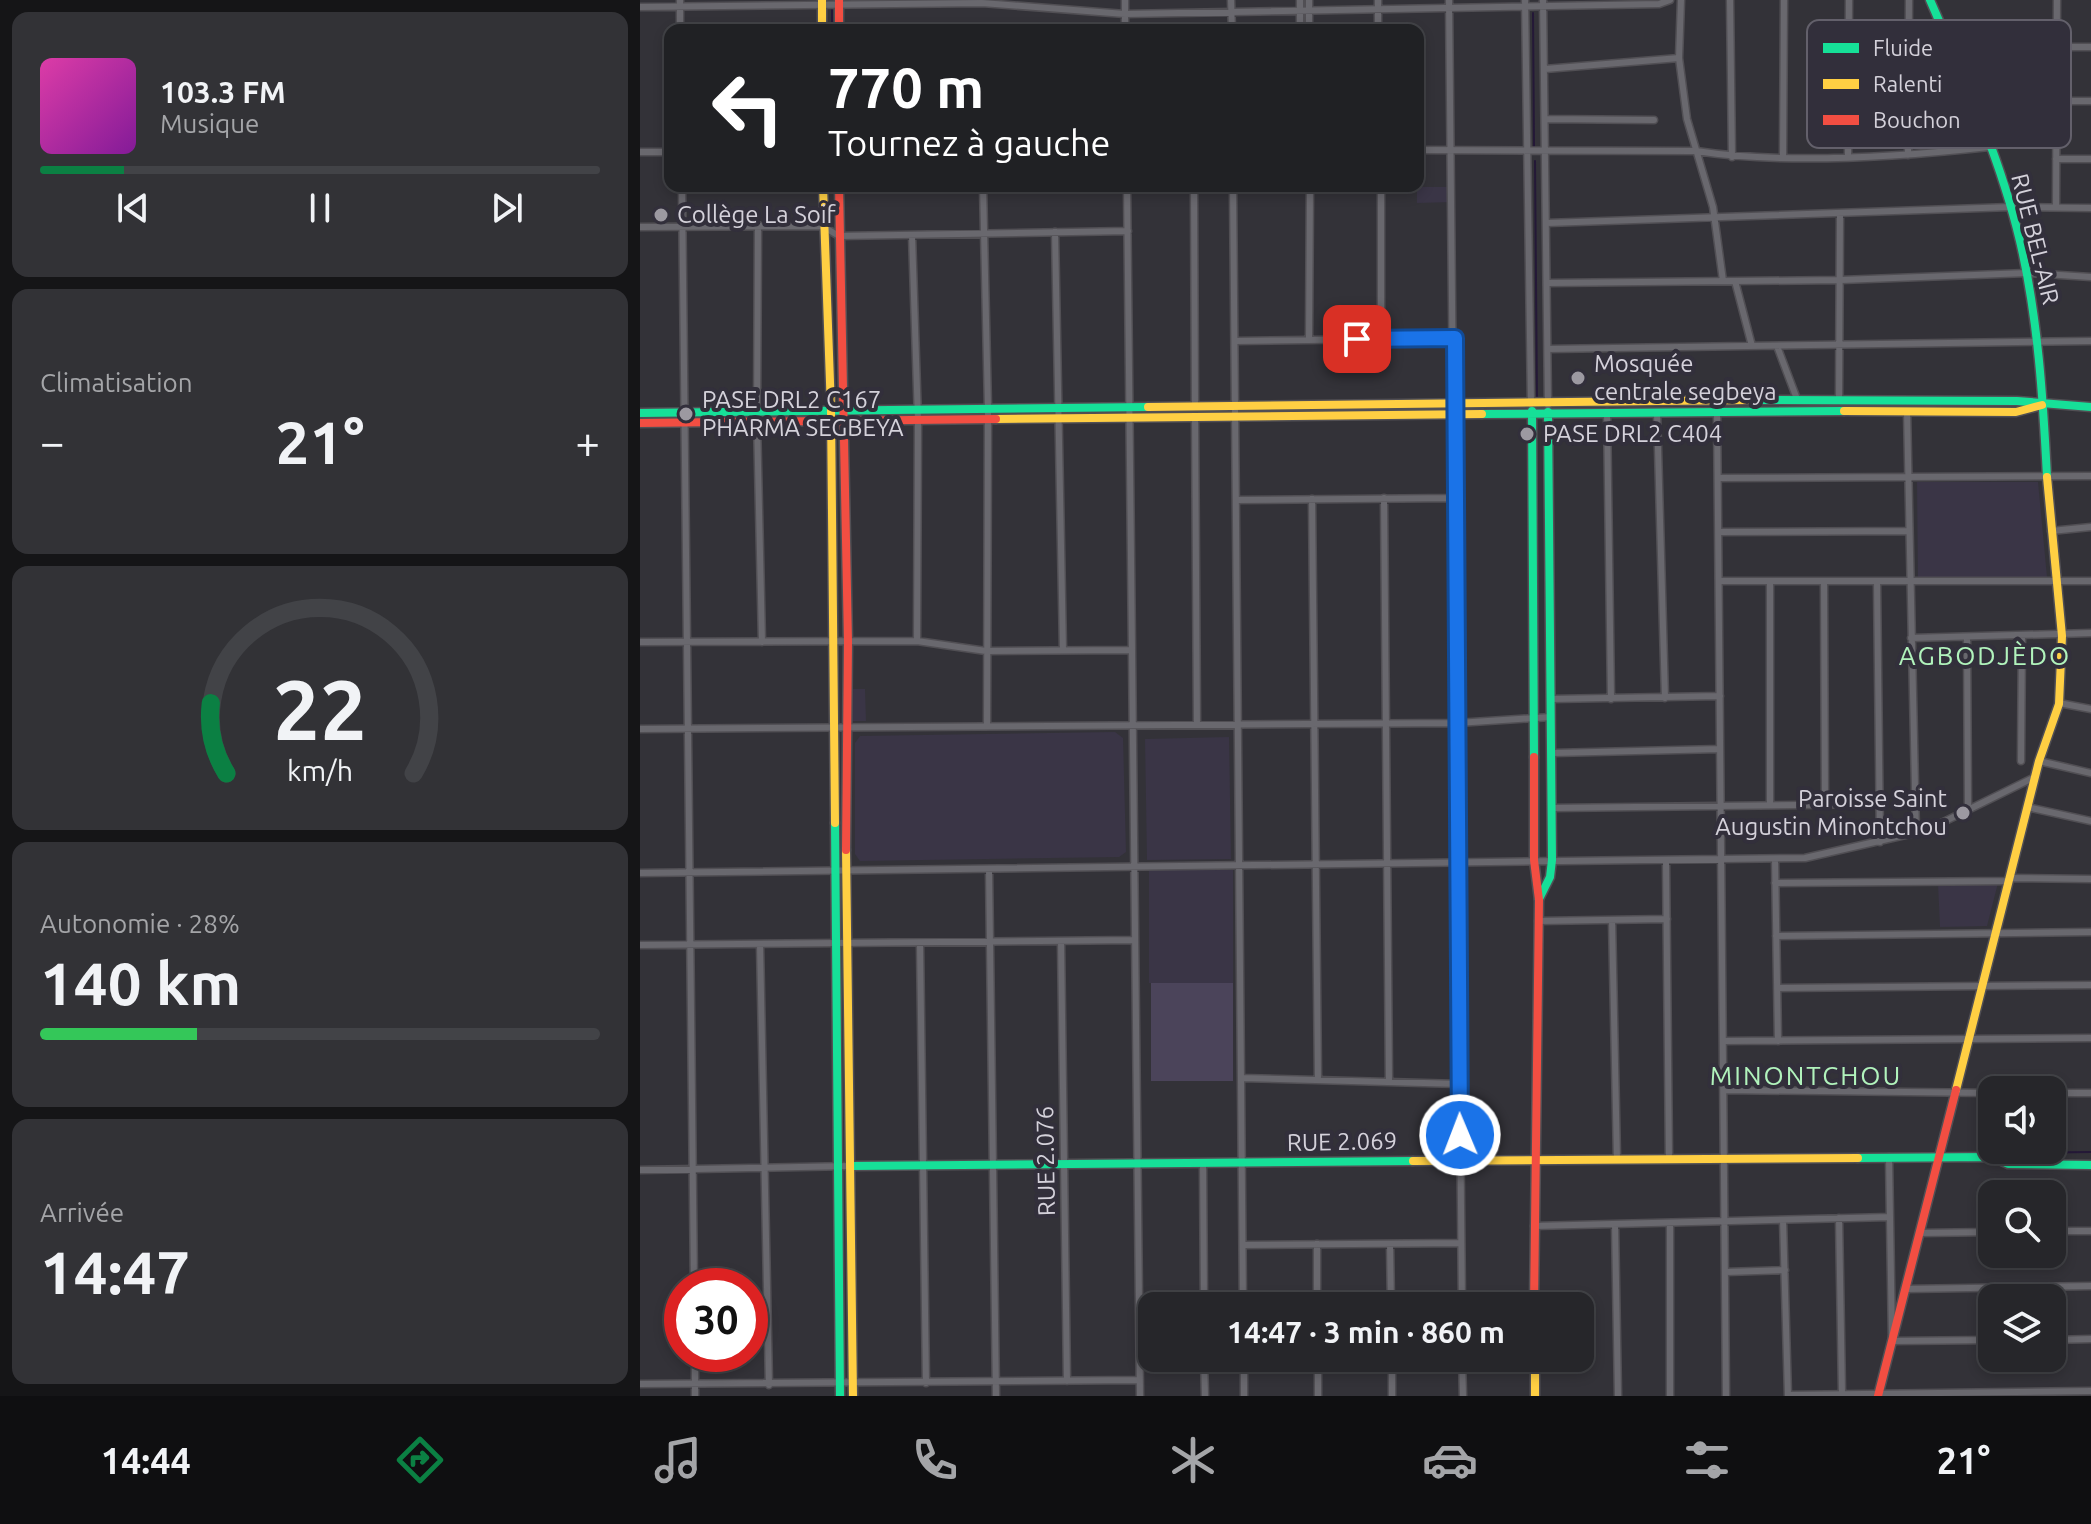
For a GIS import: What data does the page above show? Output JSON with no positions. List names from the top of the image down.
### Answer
{
  "streets": {
    "street": ["RUE BEL-AIR", "RUE 2.069", "RUE 2.076"]
  },
  "crossings": [
    ["RUE BEL-AIR", "RUE 2.069"],
    ["RUE 2.069", "RUE 2.076"]
  ],
  "districts": ["AGBODJÈDO", "MINONTCHOU"],
  "places": [
    "Collège La Soif",
    "Mosquée centrale segbeya",
    "PASE DRL2 C167 PHARMA SEGBEYA",
    "PASE DRL2 C404",
    "Paroisse Saint Augustin Minontchou"
  ],
  "legend": ["Fluide", "Ralenti", "Bouchon"],
  "page": {
    "turn": ["770 m", "Tournez à gauche"],
    "song": ["103.3 FM", "Musique"],
    "tile": [
      "Climatisation",
      ["Autonomie · 28%", "140 km"],
      ["Arrivée", "14:47"]
    ],
    "heat": ["−", "21°", "+"],
    "limit": "30",
    "trip": "14:47 · 3 min · 860 m",
    "tabs": ["14:44", "21°"],
    "gauge": ["22", "km/h"]
  }
}
